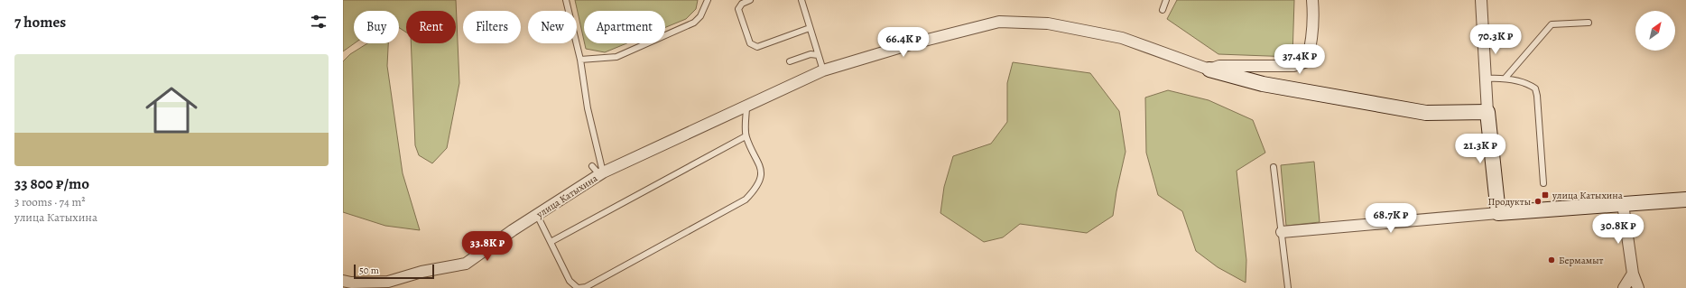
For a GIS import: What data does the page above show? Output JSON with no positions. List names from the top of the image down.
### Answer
{
  "streets": {
    "street": ["улица Катыхина"]
  },
  "places": {
    "transit": ["улица Катыхина"],
    "other": ["Продукты", "Бермамыт"]
  },
  "scale_bar": "50 m",
  "north": "top right",
  "page": {
    "heading": "7 homes",
    "chip": [
      "Buy",
      "Rent",
      "Filters",
      "New",
      "Apartment"
    ],
    "price": [
      "70.3K ₽",
      "66.4K ₽",
      "37.4K ₽",
      "21.3K ₽",
      "68.7K ₽",
      "30.8K ₽",
      "33.8K ₽"
    ],
    "list": [
      {
        "name": "33 800 ₽/mo",
        "note": "3 rooms · 74 m² · улица Катыхина"
      }
    ],
    "scale": "50 m"
  }
}
